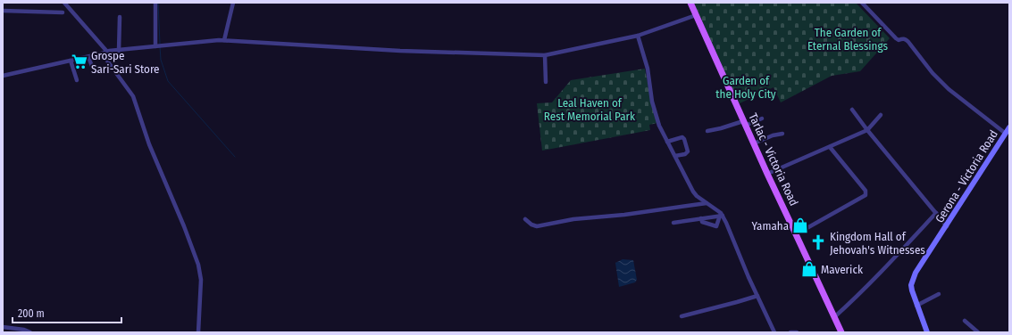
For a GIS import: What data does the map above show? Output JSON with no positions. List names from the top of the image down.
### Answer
{
  "streets": {
    "main road": ["Tarlac - Victoria Road", "Gerona - Victoria Road"]
  },
  "parks": ["The Garden of Eternal Blessings", "Garden of the Holy City", "Leal Haven of Rest Memorial Park"],
  "places": {
    "supermarket": ["Grospe Sari-Sari Store"],
    "shop": ["Yamaha", "Maverick"],
    "church": ["Kingdom Hall of Jehovah's Witnesses"]
  },
  "scale_bar": "200 m"
}
